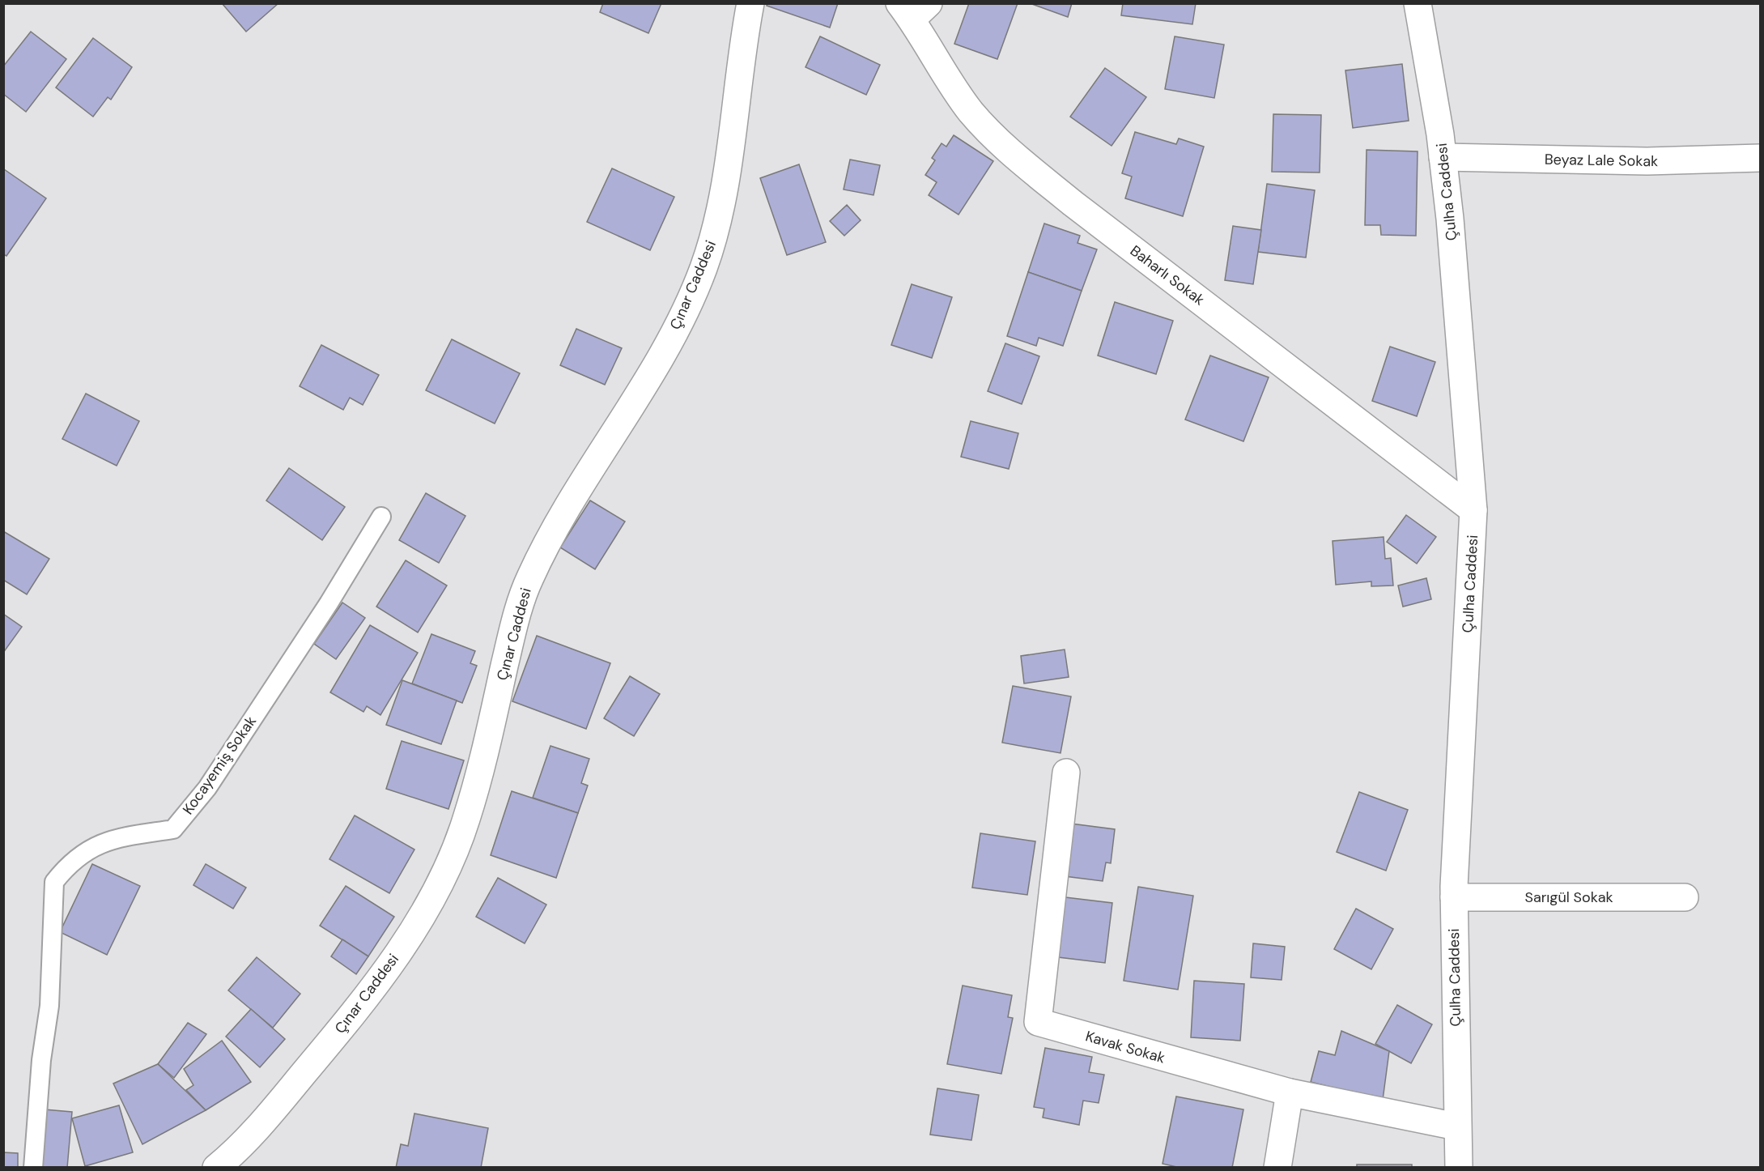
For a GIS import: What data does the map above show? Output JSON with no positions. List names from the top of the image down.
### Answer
{
  "streets": {
    "street": [
      "Beyaz Lale Sokak",
      "Çulha Caddesi",
      "Baharlı Sokak",
      "Çınar Caddesi",
      "Sarıgül Sokak",
      "Kavak Sokak"
    ],
    "lane": ["Kocayemiş Sokak"]
  },
  "crossings": [
    ["Beyaz Lale Sokak", "Çulha Caddesi"],
    ["Çulha Caddesi", "Baharlı Sokak"],
    ["Çulha Caddesi", "Sarıgül Sokak"],
    ["Çulha Caddesi", "Kavak Sokak"]
  ]
}
